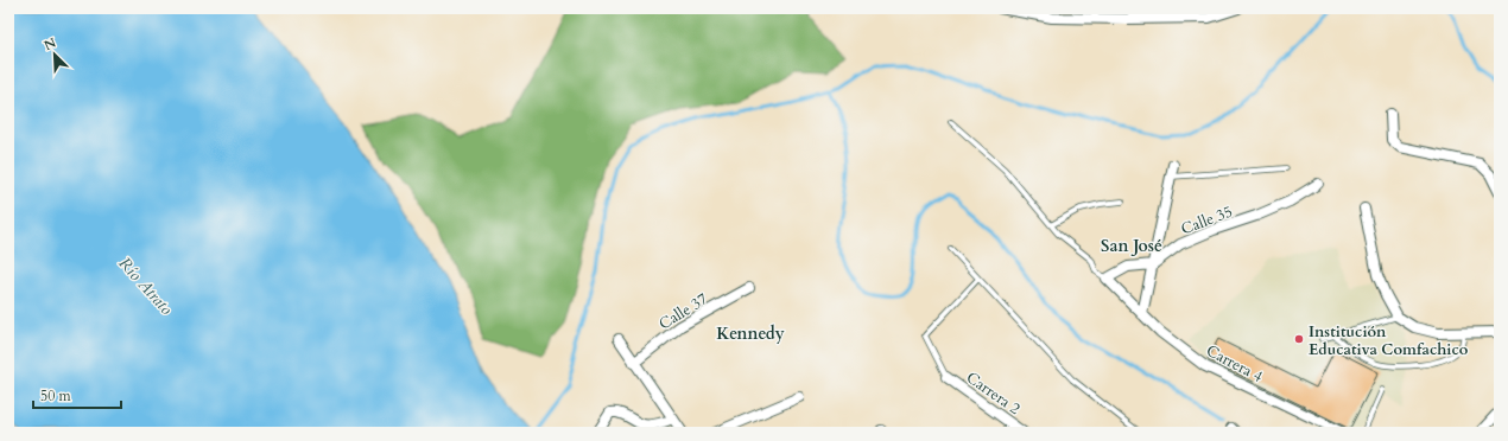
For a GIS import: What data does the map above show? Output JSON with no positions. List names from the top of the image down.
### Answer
{
  "streets": {
    "street": [
      "Calle 35",
      "Calle 37",
      "Carrera 4",
      "Carrera 2"
    ]
  },
  "districts": ["San José", "Kennedy"],
  "water": ["Río Atrato"],
  "places": ["Institución Educativa Comfachico"],
  "scale_bar": "50 m",
  "north": "top left"
}
